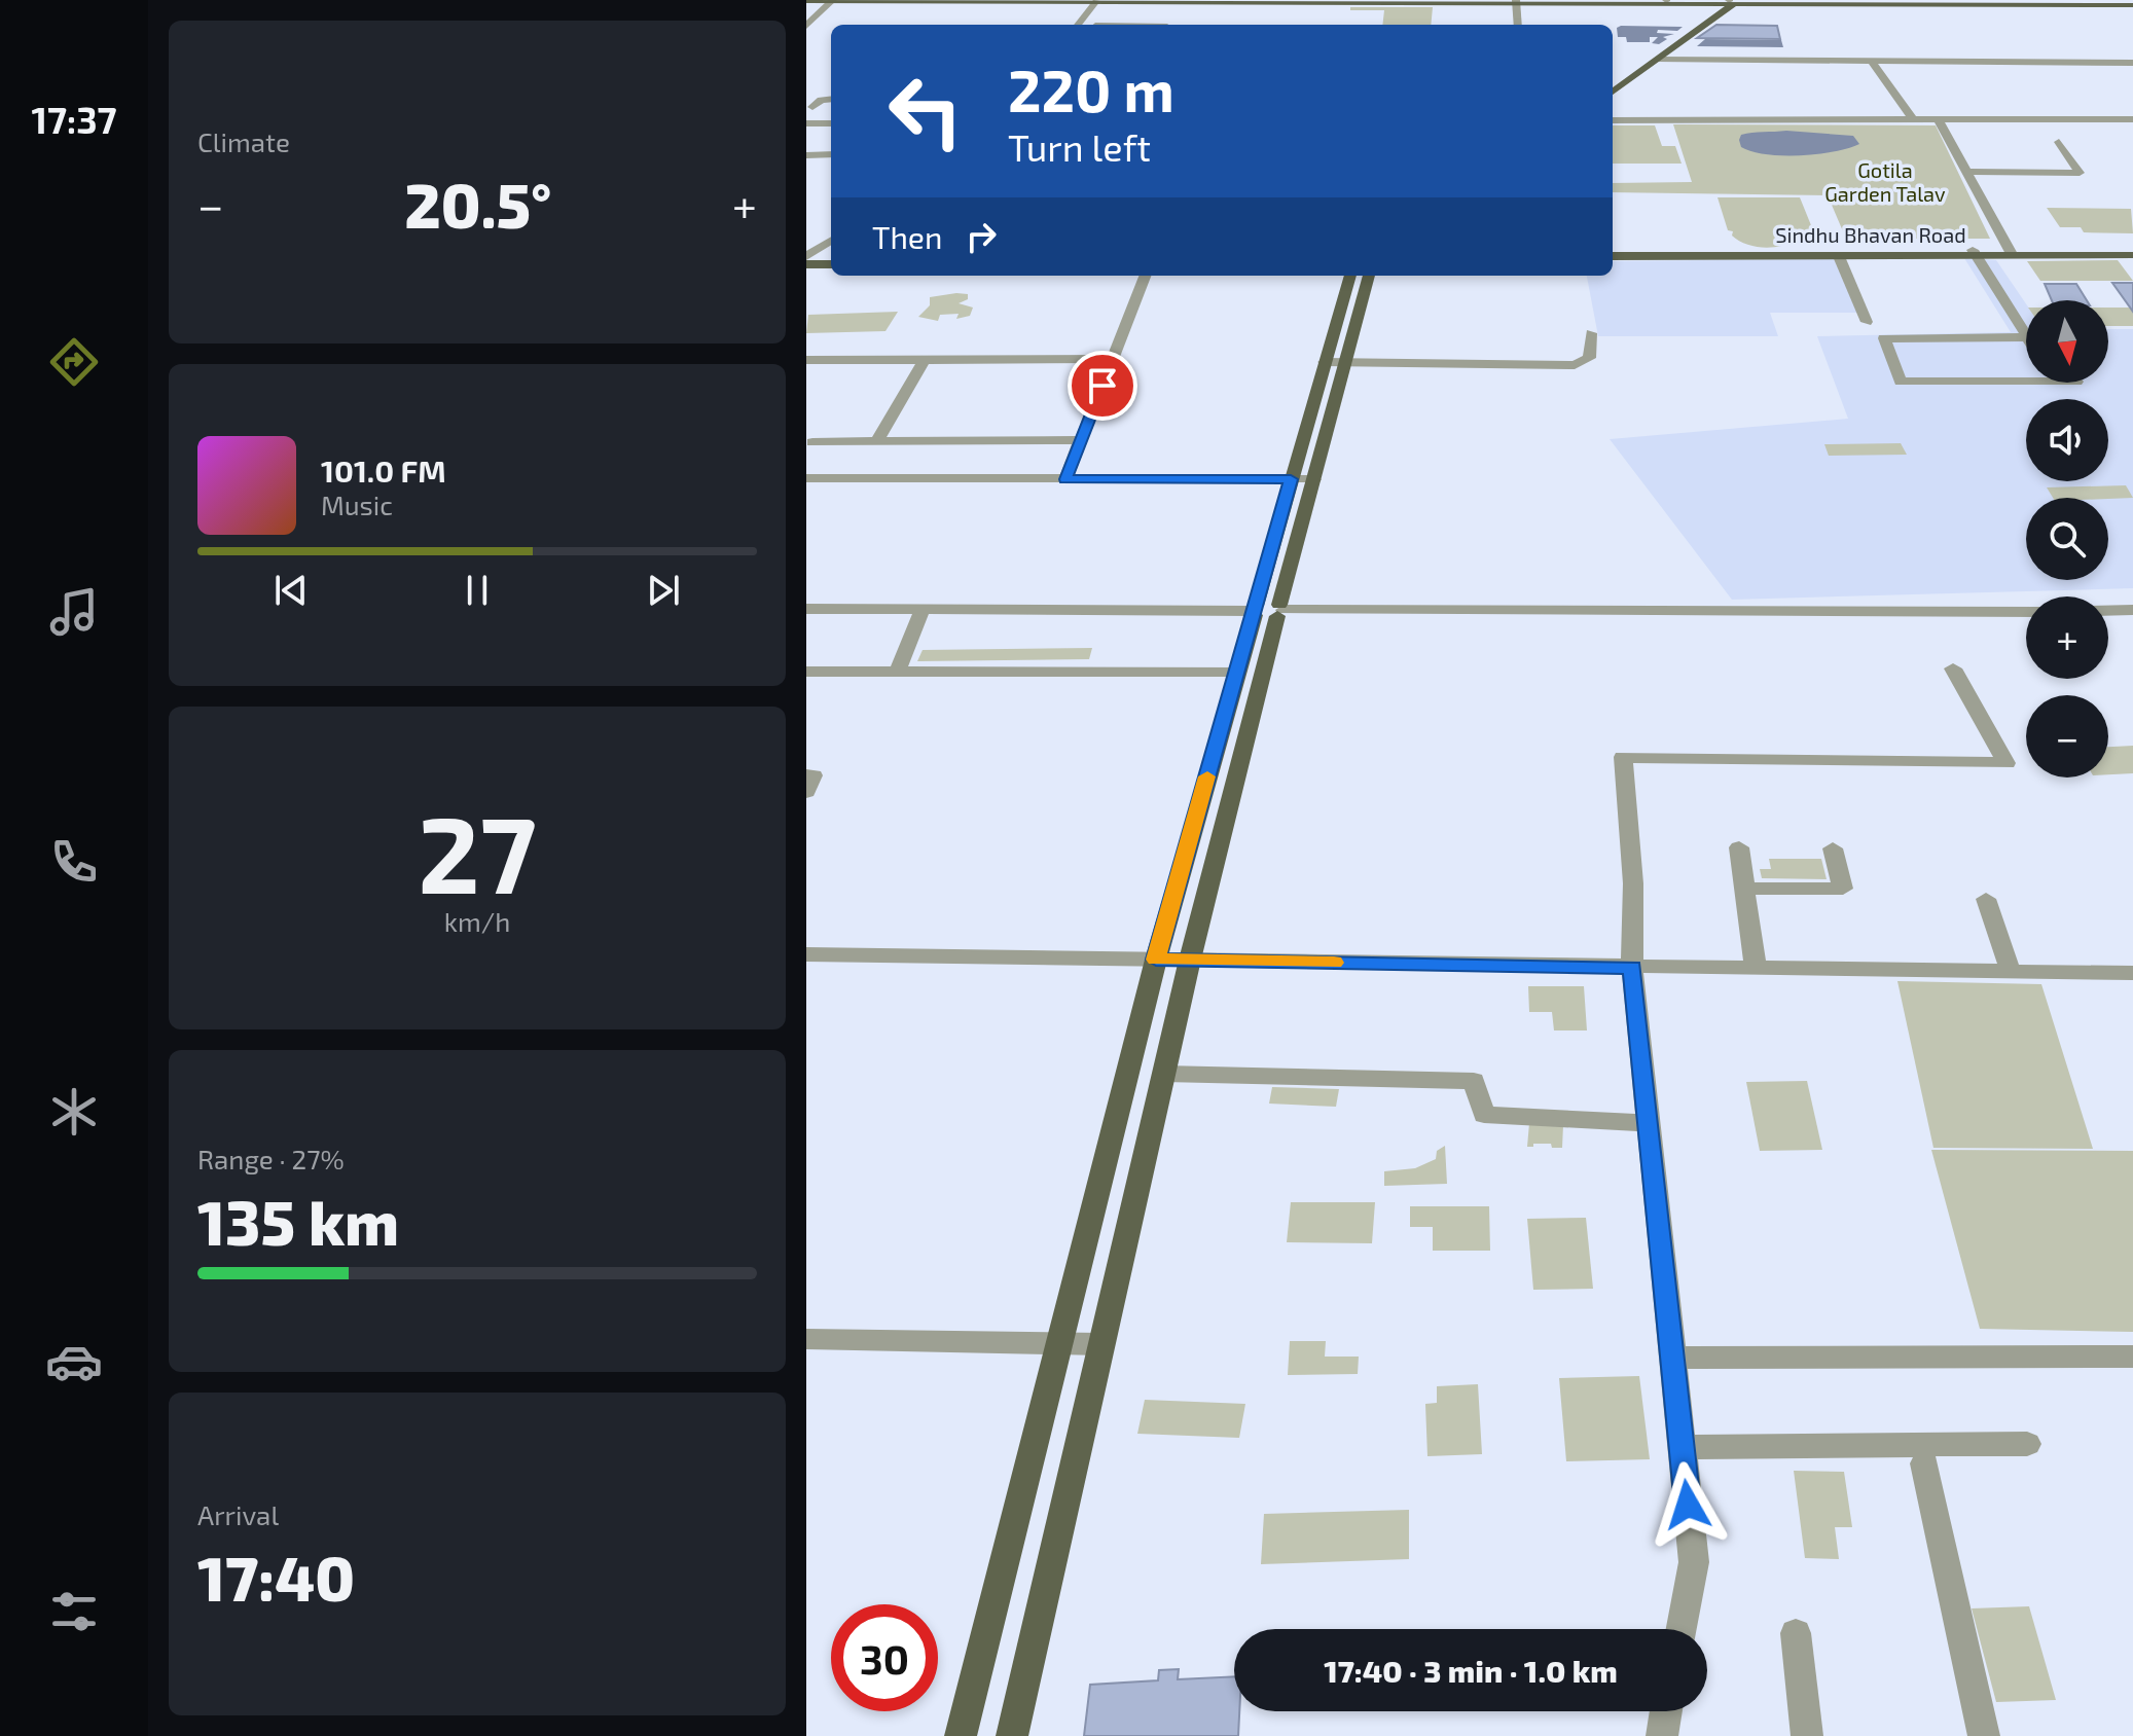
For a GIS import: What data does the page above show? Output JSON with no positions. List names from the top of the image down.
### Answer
{
  "streets": {
    "main road": ["Sindhu Bhavan Road"]
  },
  "parks": ["Gotila Garden Talav"],
  "north": "bottom",
  "page": {
    "tabs": "17:37",
    "tile": [
      "Climate",
      ["27", "km/h"],
      ["Range · 27%", "135 km"],
      ["Arrival", "17:40"]
    ],
    "turn": ["220 m", "Turn left"],
    "heat": ["−", "20.5°", "+"],
    "then": "Then",
    "map_buttons": ["+", "−"],
    "song": ["101.0 FM", "Music"],
    "limit": "30",
    "trip": "17:40 · 3 min · 1.0 km"
  }
}
